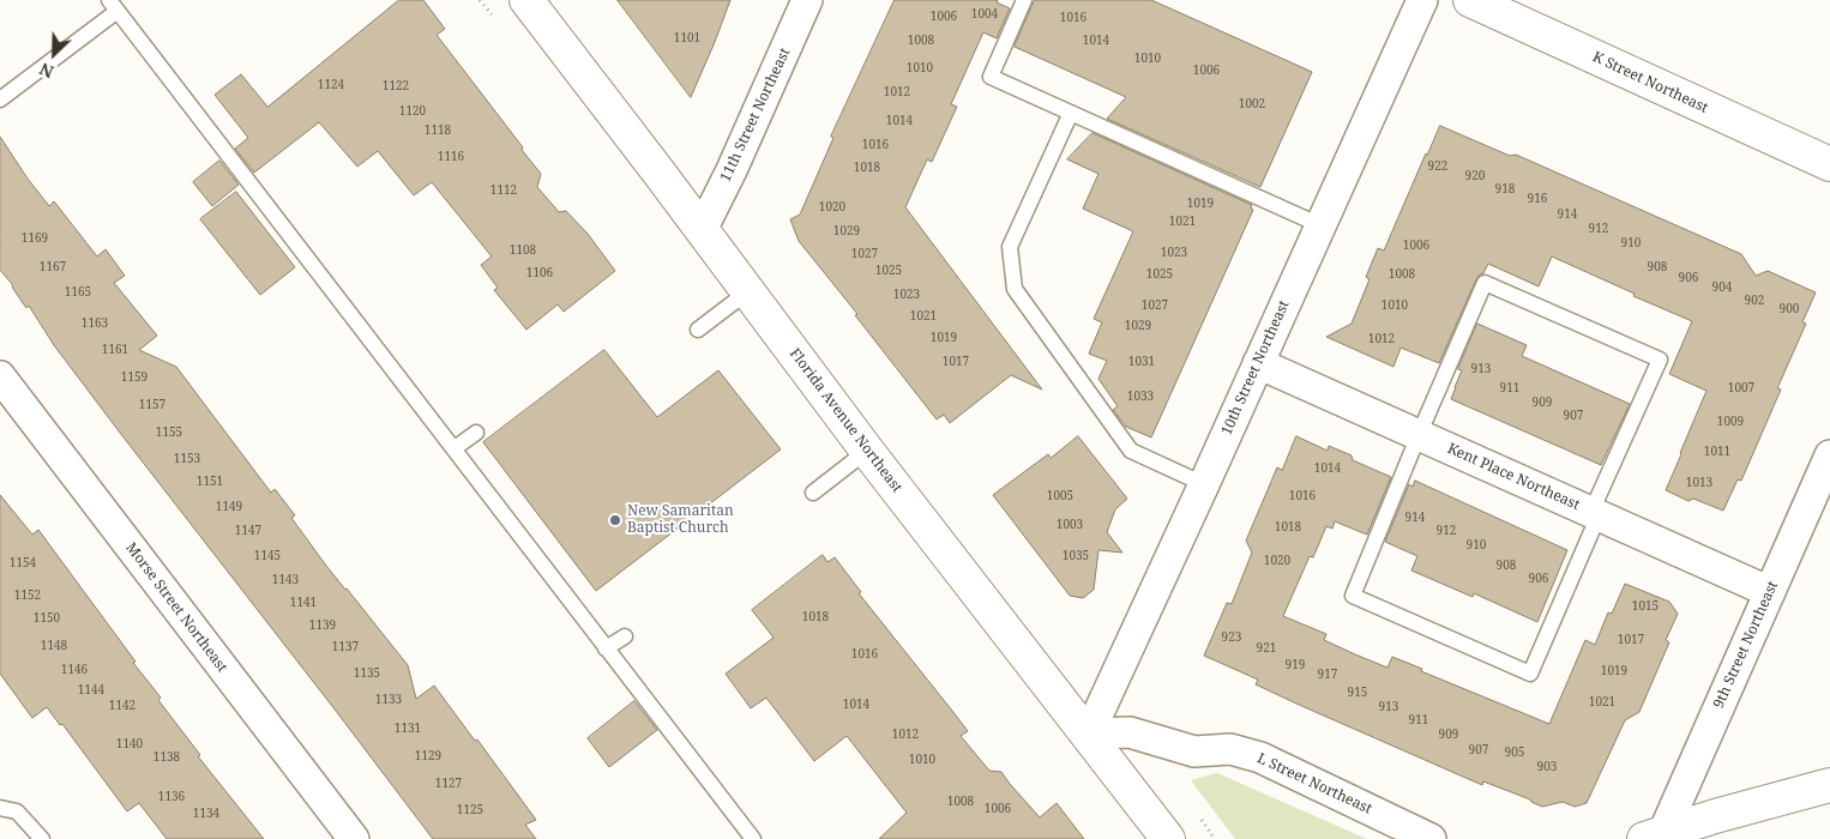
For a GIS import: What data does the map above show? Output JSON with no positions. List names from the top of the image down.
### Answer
{
  "streets": {
    "main road": ["K Street Northeast", "Florida Avenue Northeast"],
    "street": [
      "11th Street Northeast",
      "10th Street Northeast",
      "Kent Place Northeast",
      "Morse Street Northeast",
      "9th Street Northeast",
      "L Street Northeast"
    ]
  },
  "crossings": [
    ["11th Street Northeast", "Florida Avenue Northeast"],
    ["10th Street Northeast", "Florida Avenue Northeast"],
    ["10th Street Northeast", "Kent Place Northeast"],
    ["10th Street Northeast", "L Street Northeast"],
    ["Florida Avenue Northeast", "L Street Northeast"],
    ["Kent Place Northeast", "9th Street Northeast"]
  ],
  "places": ["New Samaritan Baptist Church"],
  "house_numbers": [
    "1004",
    "1006",
    "1016",
    "1101",
    "1008",
    "1014",
    "1010",
    "1010",
    "1006",
    "1124",
    "1122",
    "1012",
    "1002",
    "1120",
    "1014",
    "1118",
    "1016",
    "1116",
    "922",
    "1018",
    "920",
    "918",
    "1112",
    "916",
    "1019",
    "1020",
    "914",
    "1021",
    "912",
    "1029",
    "1169",
    "910",
    "1006",
    "1108",
    "1023",
    "1027",
    "1167",
    "908",
    "1025",
    "1106",
    "1025",
    "1008",
    "906",
    "904",
    "1165",
    "1023",
    "902",
    "1027",
    "1010",
    "900",
    "1021",
    "1163",
    "1029",
    "1019",
    "1012",
    "1161",
    "1017",
    "1031",
    "913",
    "1159",
    "911",
    "1007",
    "1033",
    "909",
    "1157",
    "907",
    "1009",
    "1155",
    "1011",
    "1153",
    "1014",
    "1151",
    "1013",
    "1005",
    "1016",
    "1149",
    "914",
    "1003",
    "1018",
    "1147",
    "912",
    "910",
    "1145",
    "1035",
    "1020",
    "1154",
    "908",
    "906",
    "1143",
    "1152",
    "1141",
    "1015",
    "1018",
    "1150",
    "1139",
    "923",
    "1017",
    "1148",
    "1137",
    "921",
    "1016",
    "919",
    "1146",
    "1019",
    "1135",
    "917",
    "1144",
    "915",
    "1133",
    "1021",
    "1014",
    "1142",
    "913",
    "911",
    "1131",
    "1012",
    "909",
    "1140",
    "907",
    "905",
    "1129",
    "1138",
    "1010",
    "903",
    "1127",
    "1136",
    "1008",
    "1006",
    "1125",
    "1134"
  ],
  "north": "bottom left"
}
